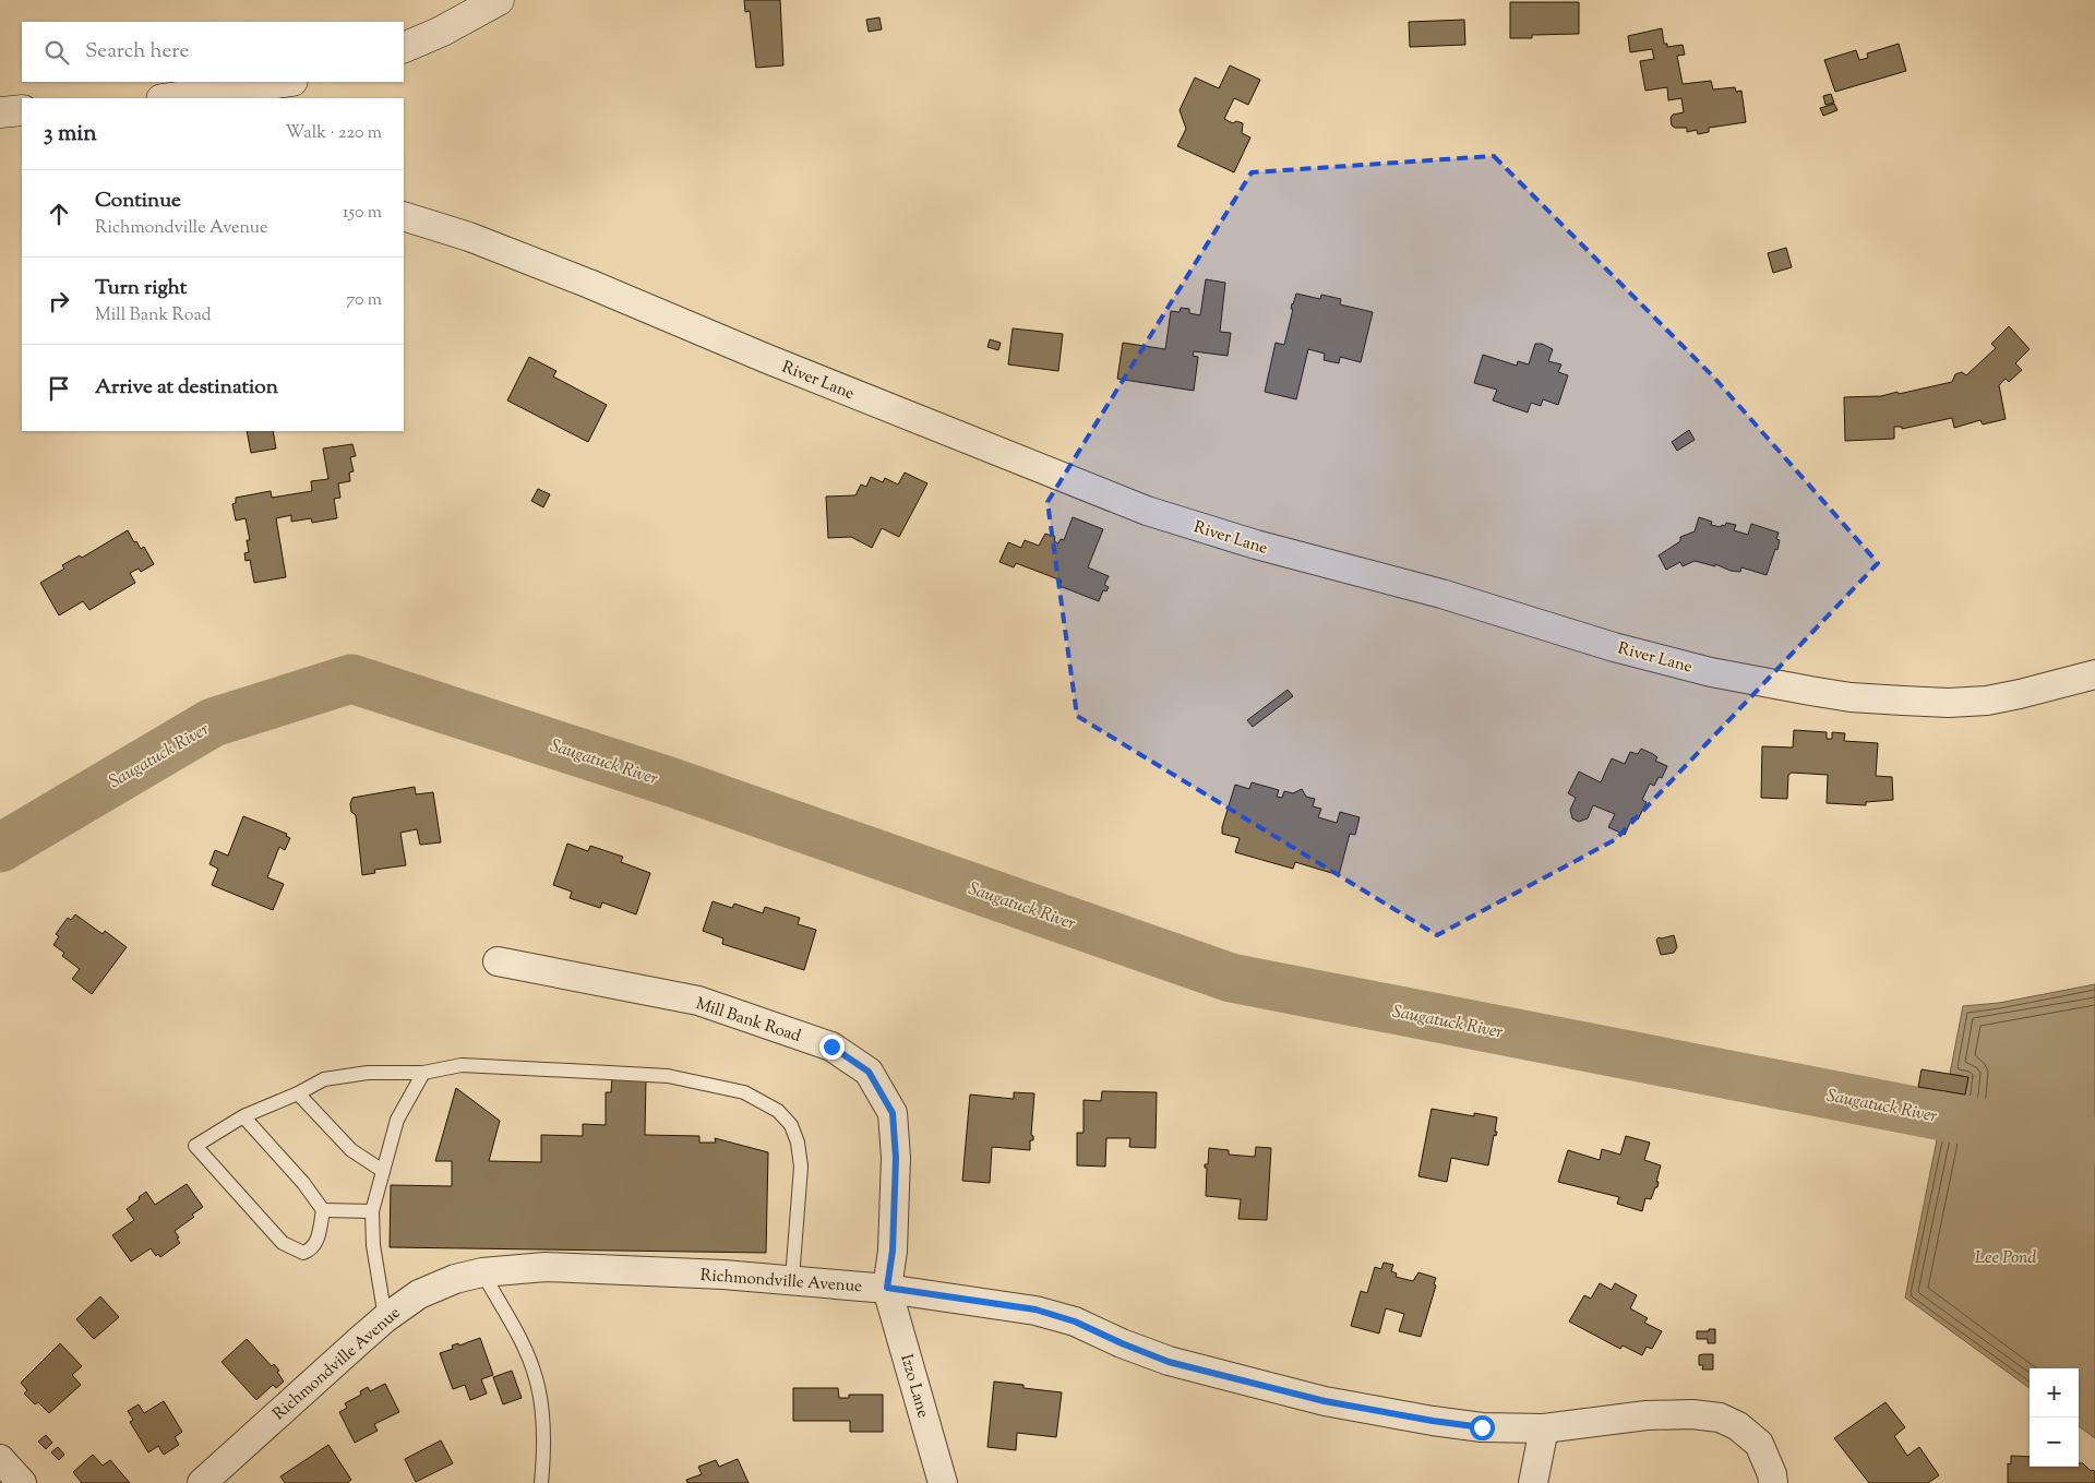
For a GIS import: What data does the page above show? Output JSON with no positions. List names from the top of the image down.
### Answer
{
  "streets": {
    "street": [
      "River Lane",
      "Mill Bank Road",
      "Richmondville Avenue",
      "Izzo Lane"
    ]
  },
  "crossings": [
    ["Mill Bank Road", "Richmondville Avenue"],
    ["Mill Bank Road", "Izzo Lane"],
    ["Richmondville Avenue", "Izzo Lane"]
  ],
  "water": ["Saugatuck River", "Lee Pond"],
  "page": {
    "search": "Search here",
    "heading": ["3 min", "Walk · 220 m"],
    "list": [
      ["Continue", "Richmondville Avenue", "150 m"],
      ["Turn right", "Mill Bank Road", "70 m"],
      "Arrive at destination"
    ],
    "map_buttons": ["+", "−"]
  }
}
